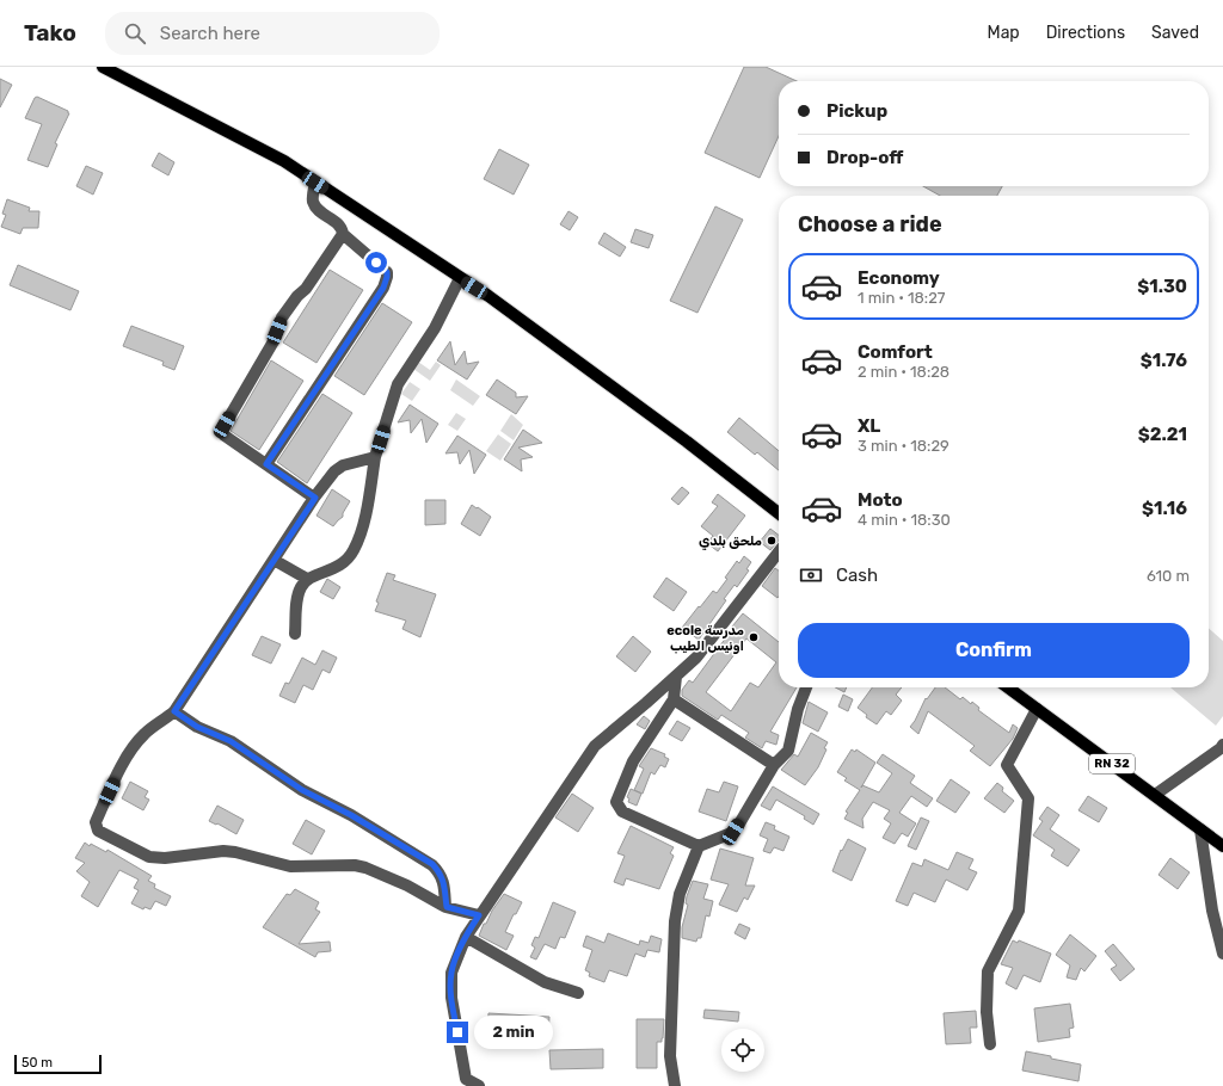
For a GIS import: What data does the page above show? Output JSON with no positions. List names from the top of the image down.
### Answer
{
  "streets": {
    "main road": ["RN 32"]
  },
  "places": ["ملحق بلدي", "ecole مدرسة اونيس الطيب"],
  "scale_bar": "50 m",
  "page": {
    "header": "Tako",
    "search": "Search here",
    "nav": ["Map", "Directions", "Saved"],
    "banner": ["Pickup", "Drop-off"],
    "heading": "Choose a ride",
    "list": [
      {
        "name": "Economy",
        "note": "1 min · 18:27",
        "value": "$1.30"
      },
      {
        "name": "Comfort",
        "note": "2 min · 18:28",
        "value": "$1.76"
      },
      {
        "name": "XL",
        "note": "3 min · 18:29",
        "value": "$2.21"
      },
      {
        "name": "Moto",
        "note": "4 min · 18:30",
        "value": "$1.16"
      }
    ],
    "pay": ["Cash", "610 m"],
    "buttons": "Confirm",
    "bubble": "2 min",
    "scale": "50 m"
  }
}
